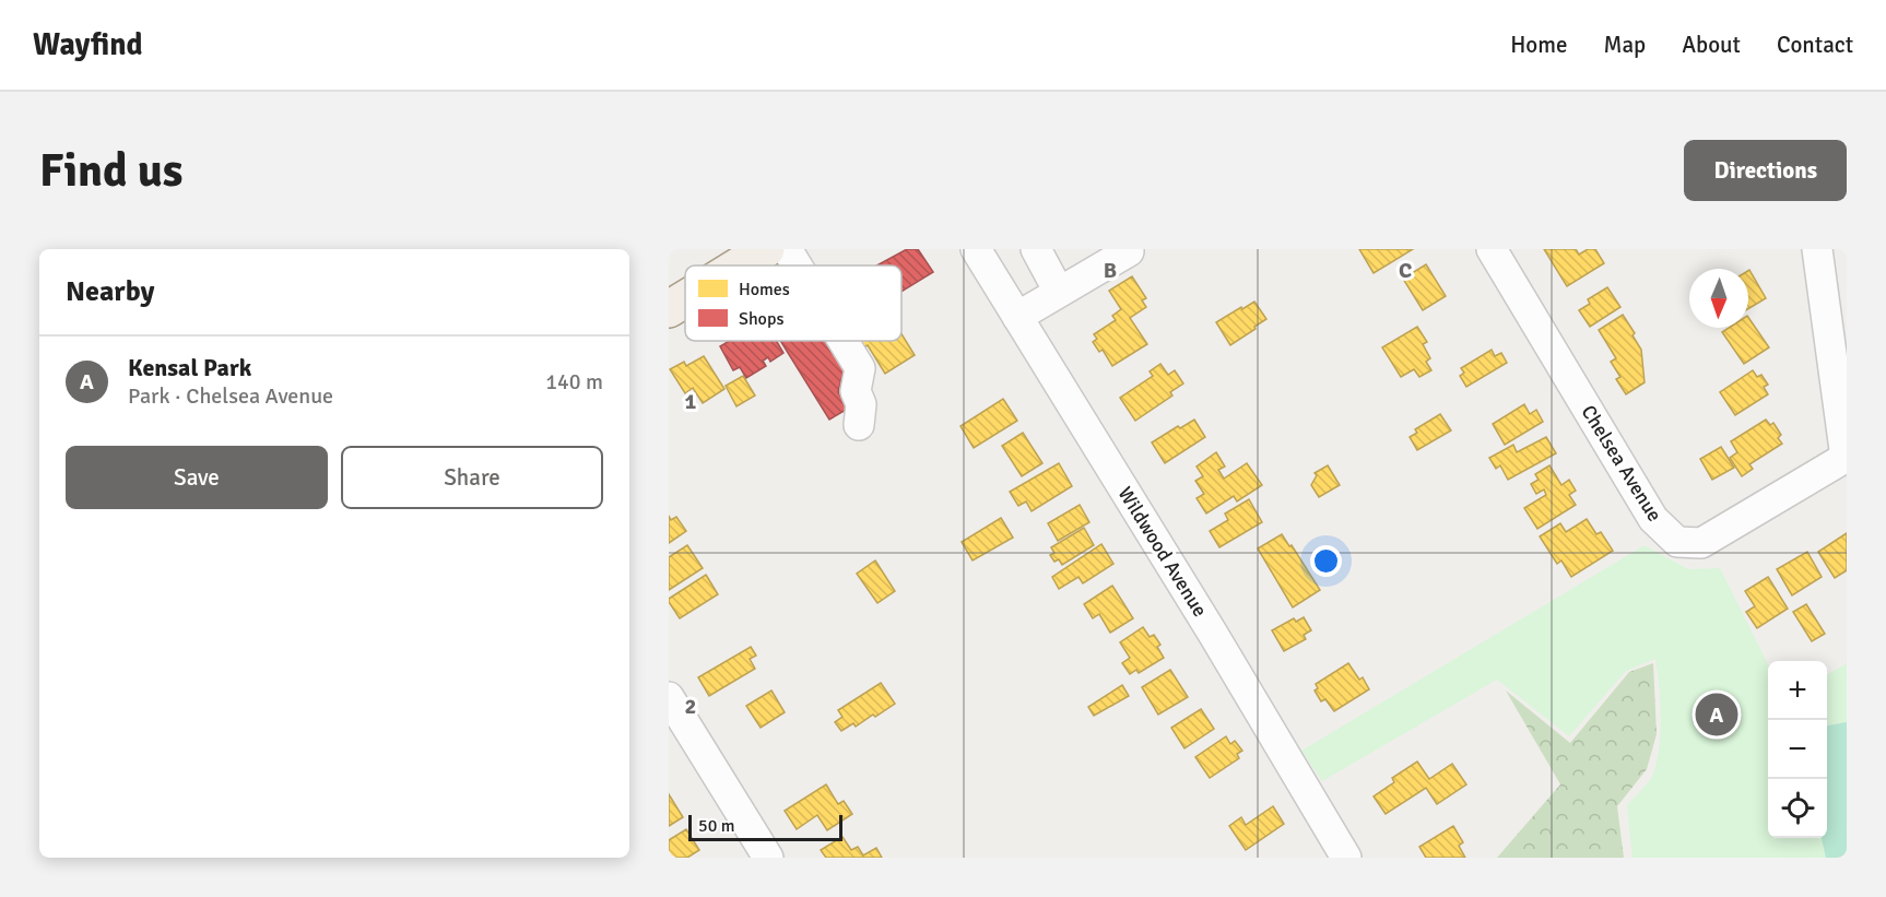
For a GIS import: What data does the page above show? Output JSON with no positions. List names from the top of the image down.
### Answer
{
  "streets": {
    "street": ["Chelsea Avenue", "Wildwood Avenue"]
  },
  "legend": ["Homes", "Shops"],
  "scale_bar": "50 m",
  "north": "bottom",
  "page": {
    "header": "Wayfind",
    "nav": [
      "Home",
      "Map",
      "About",
      "Contact"
    ],
    "buttons": [
      "Directions",
      ["Save", "Share"]
    ],
    "title": "Find us",
    "heading": "Nearby",
    "list": [
      {
        "mark": "A",
        "name": "Kensal Park",
        "note": "Park · Chelsea Avenue",
        "value": "140 m"
      }
    ],
    "map_buttons": ["+", "−"],
    "pins": "A",
    "scale": "50 m"
  },
  "grid": {
    "columns": ["B", "C"],
    "rows": ["1", "2"]
  }
}
